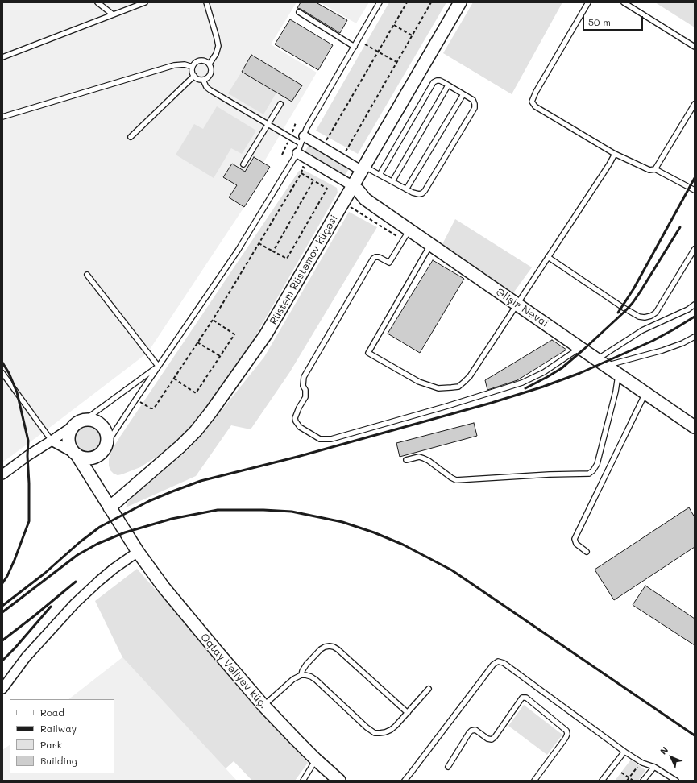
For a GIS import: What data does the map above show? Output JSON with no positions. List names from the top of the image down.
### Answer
{
  "streets": {
    "street": ["Rüstəm Rüstəmov küçəsi", "Əlişir Nəvai", "Oqtay Vəliyev küç."]
  },
  "crossings": [
    ["Rüstəm Rüstəmov küçəsi", "Əlişir Nəvai"],
    ["Rüstəm Rüstəmov küçəsi", "Oqtay Vəliyev küç."]
  ],
  "legend": [
    "Road",
    "Railway",
    "Park",
    "Building"
  ],
  "scale_bar": "50 m",
  "north": "top left"
}
